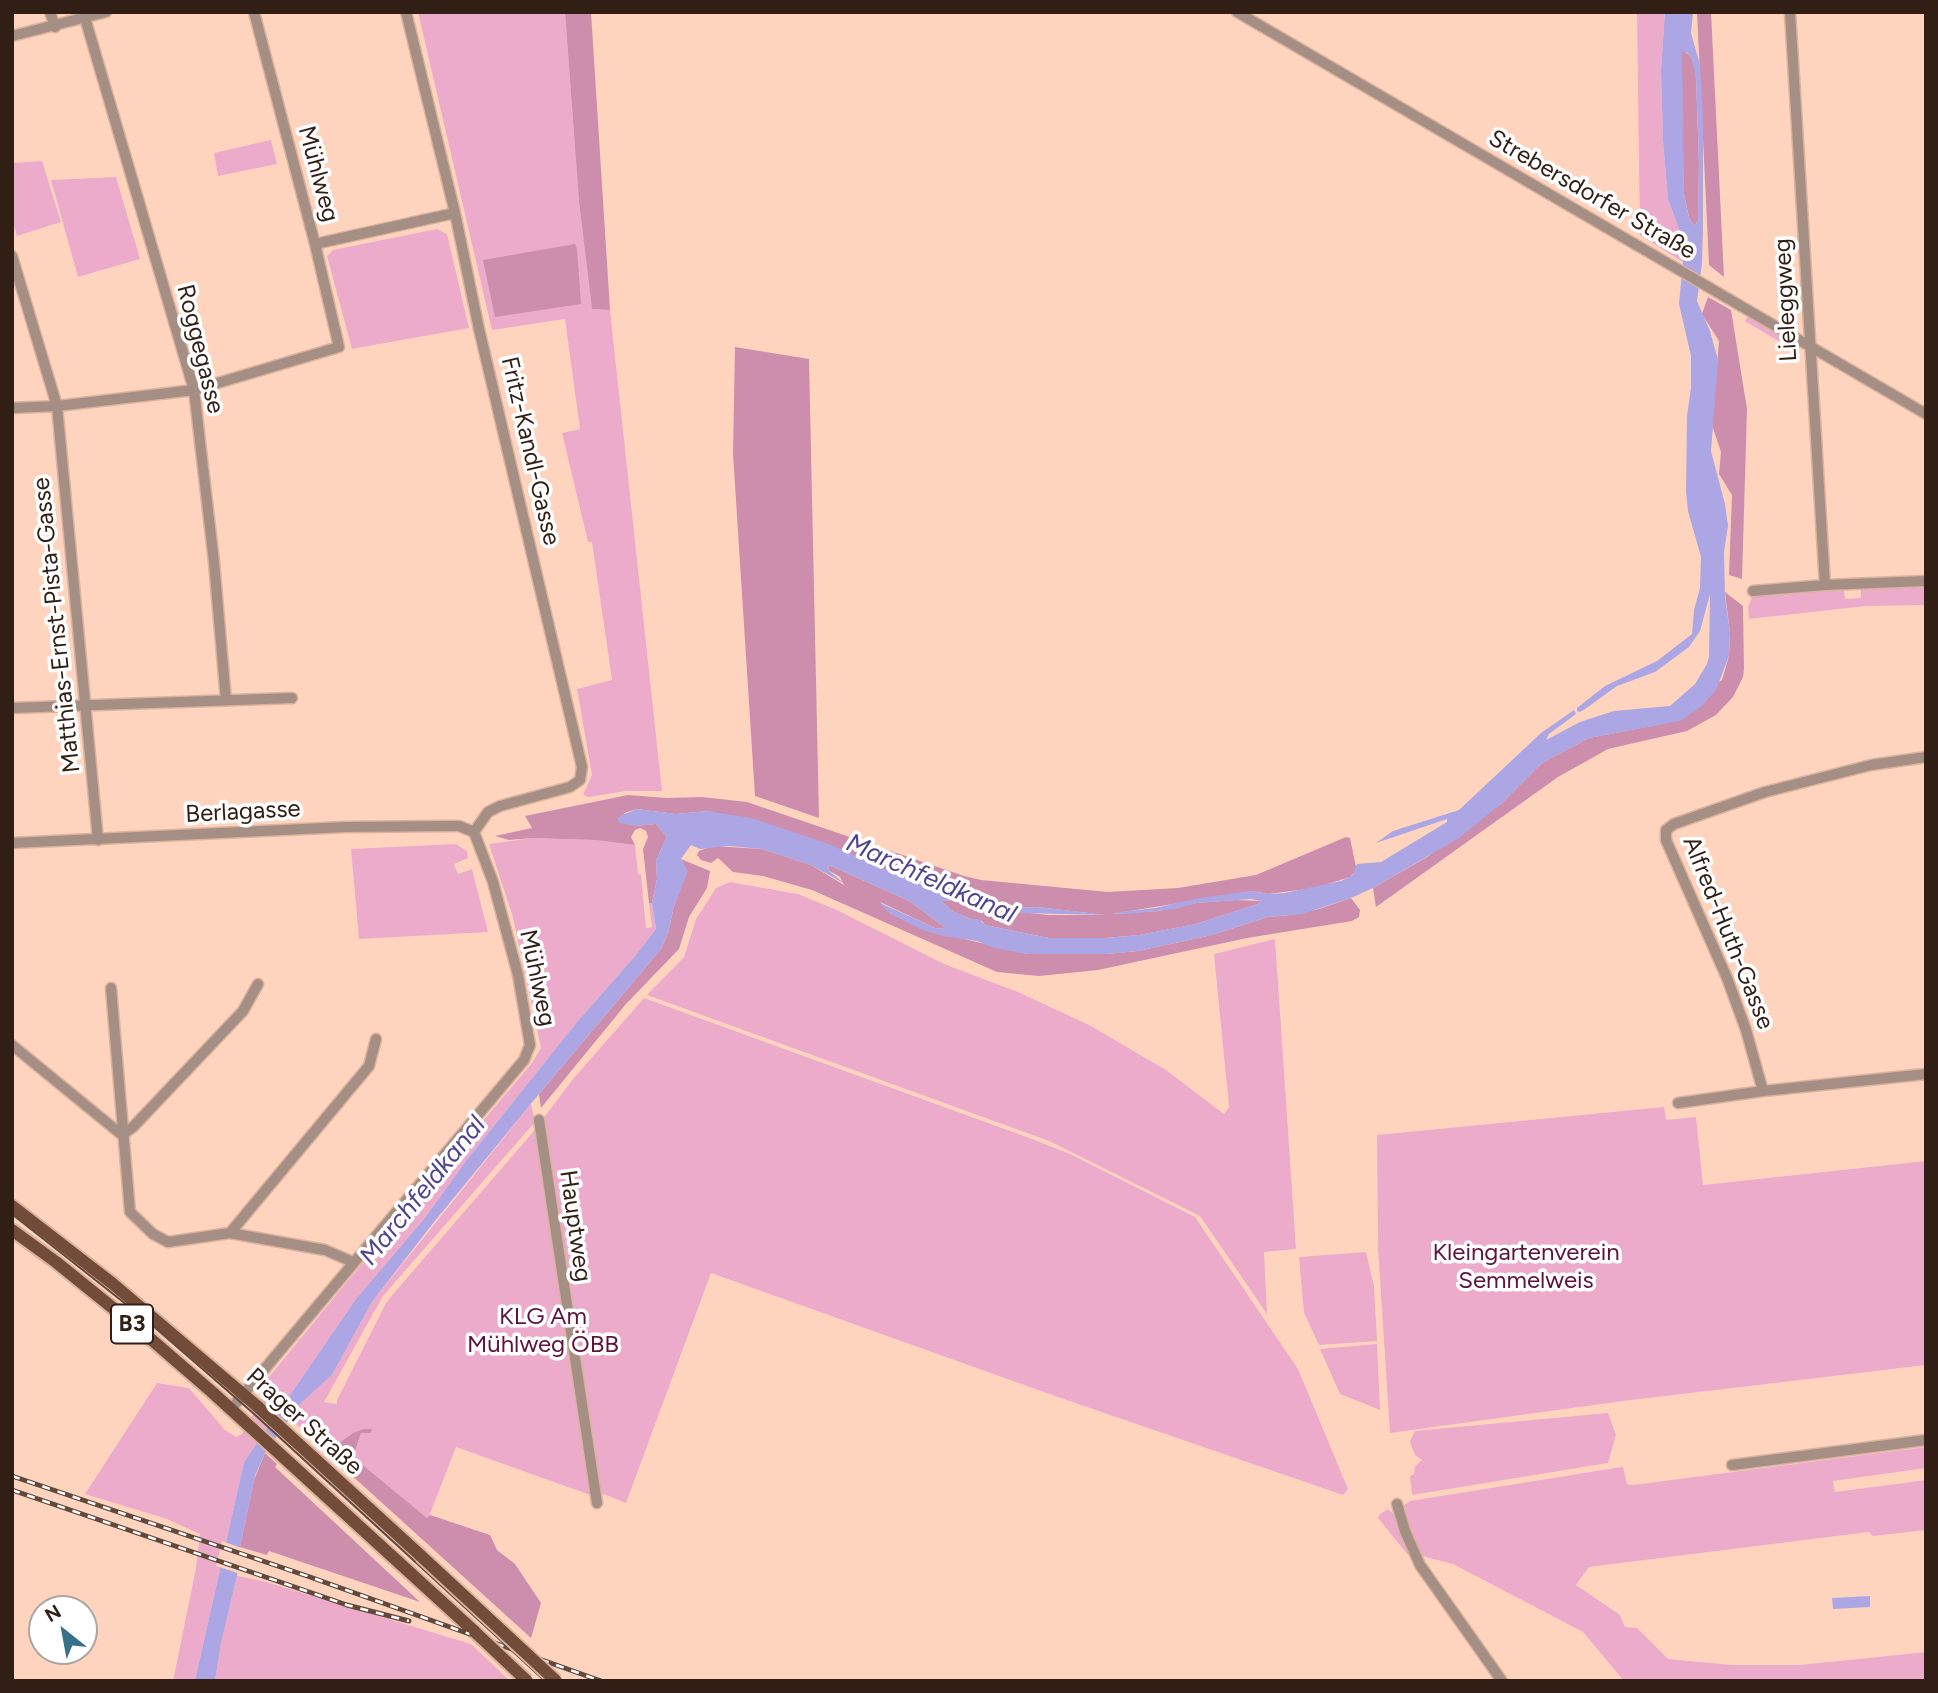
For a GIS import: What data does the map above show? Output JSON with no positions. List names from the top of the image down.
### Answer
{
  "streets": {
    "main road": ["B3", "Prager Straße"],
    "street": [
      "Mühlweg",
      "Strebersdorfer Straße",
      "Lieleggweg",
      "Roggegasse",
      "Fritz-Kandl-Gasse",
      "Matthias-Ernst-Pista-Gasse",
      "Berlagasse",
      "Alfred-Huth-Gasse",
      "Hauptweg"
    ]
  },
  "crossings": [
    ["Mühlweg", "Roggegasse"],
    ["Mühlweg", "Fritz-Kandl-Gasse"],
    ["Mühlweg", "Berlagasse"],
    ["Mühlweg", "Prager Straße"],
    ["Strebersdorfer Straße", "Lieleggweg"],
    ["Fritz-Kandl-Gasse", "Berlagasse"],
    ["Matthias-Ernst-Pista-Gasse", "Berlagasse"]
  ],
  "water": ["Marchfeldkanal"],
  "parks": ["Kleingartenverein Semmelweis", "KLG Am Mühlweg ÖBB"],
  "north": "top left"
}
